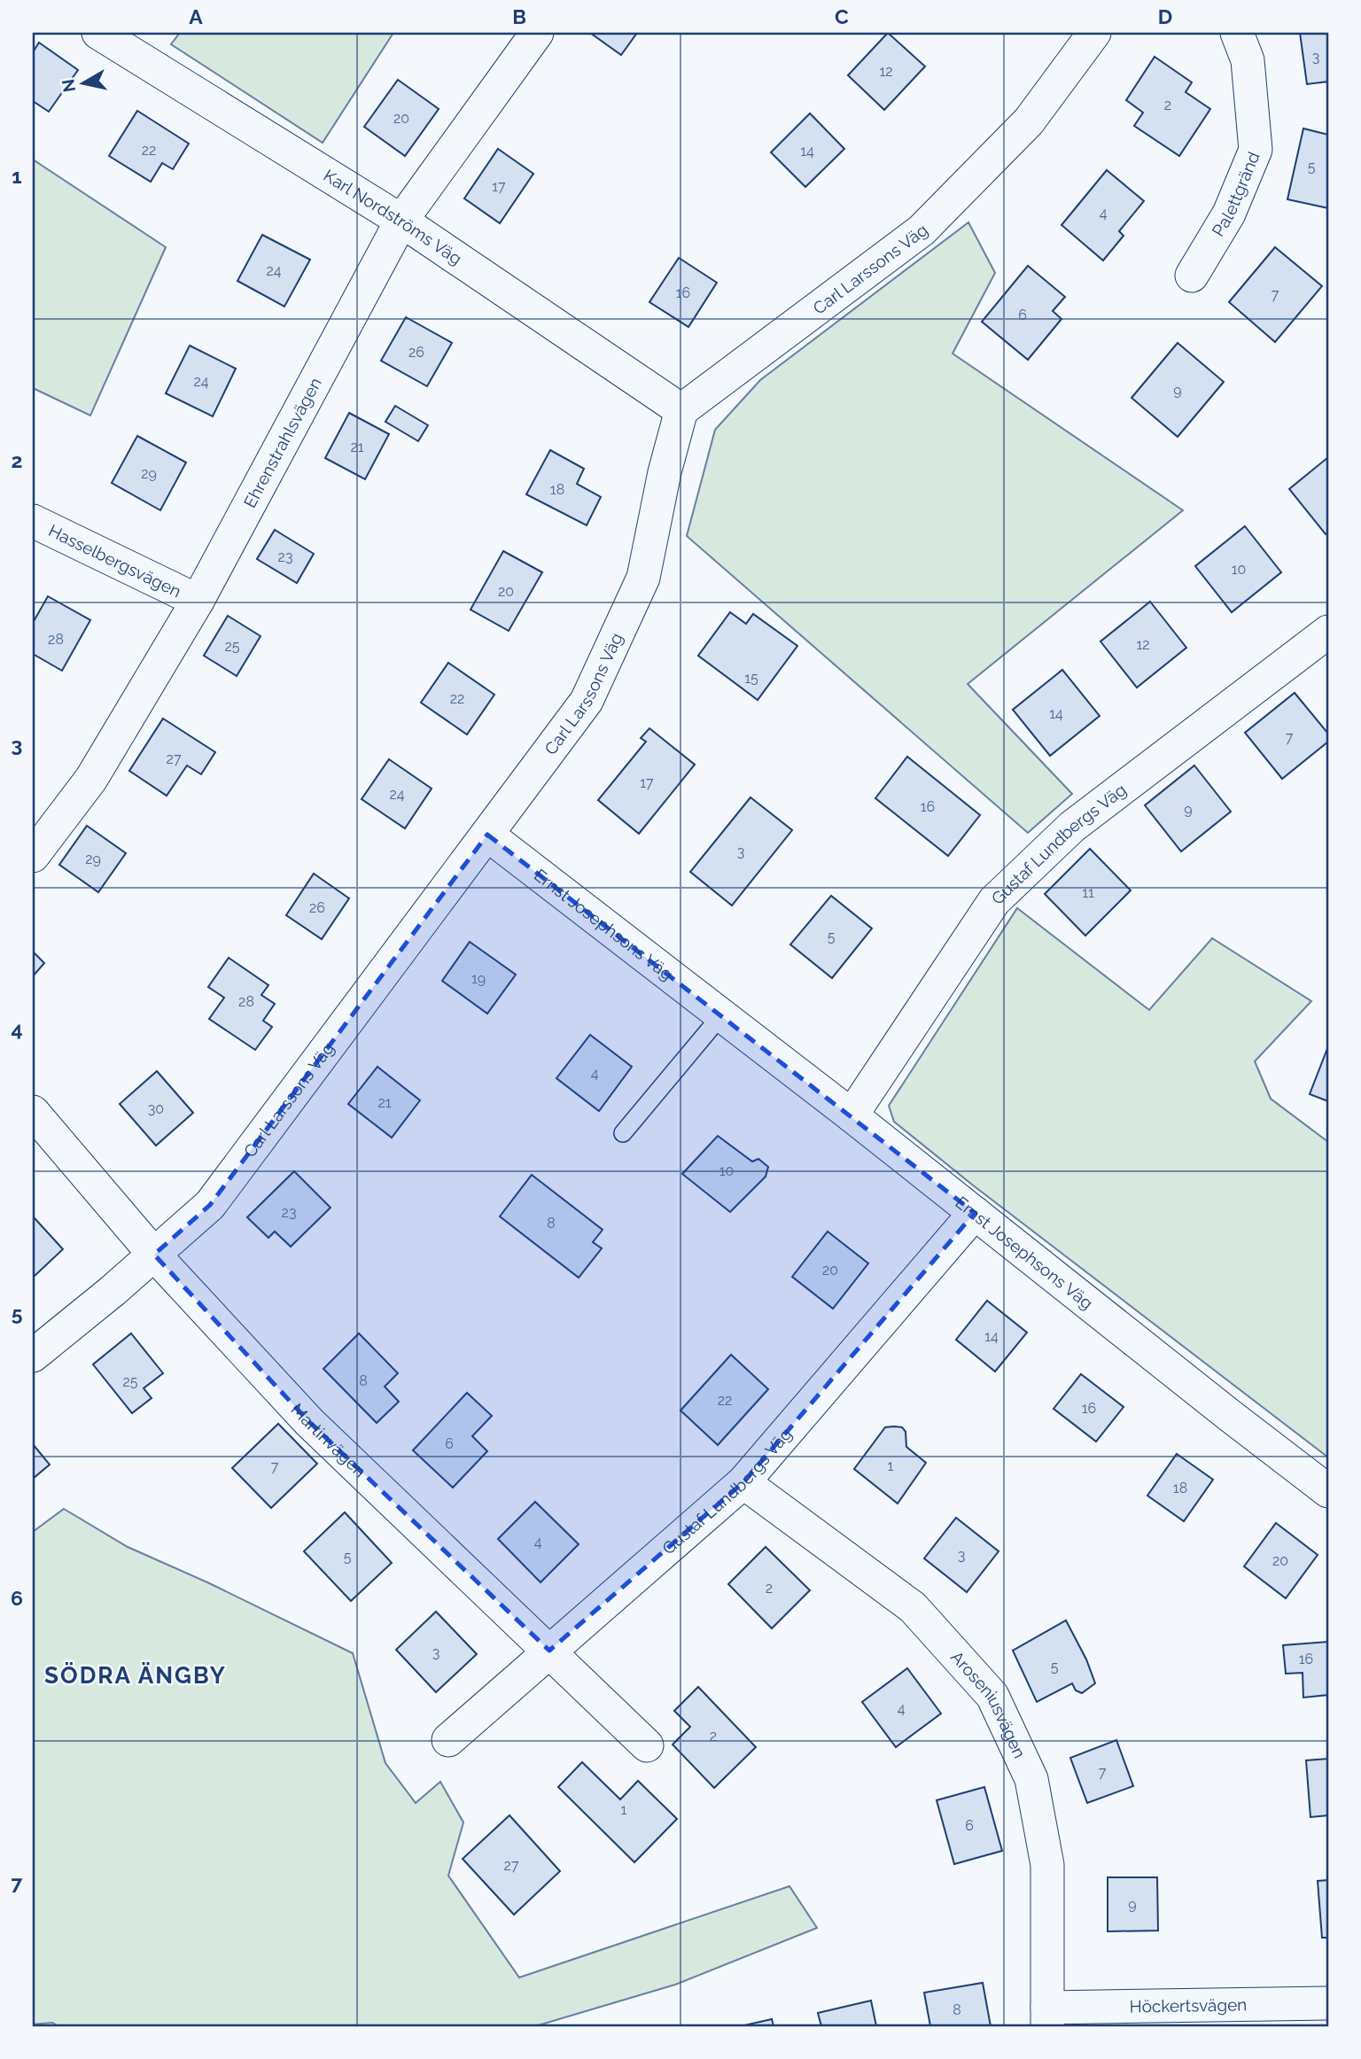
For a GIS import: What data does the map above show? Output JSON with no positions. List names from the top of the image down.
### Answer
{
  "streets": {
    "street": [
      "Palettgränd",
      "Karl Nordströms Väg",
      "Carl Larssons Väg",
      "Ehrenstrahlsvägen",
      "Hasselbergsvägen",
      "Gustaf Lundbergs Väg",
      "Ernst Josephsons Väg",
      "Martinvägen",
      "Aroseniusvägen",
      "Höckertsvägen"
    ]
  },
  "crossings": [
    ["Karl Nordströms Väg", "Carl Larssons Väg"],
    ["Karl Nordströms Väg", "Ehrenstrahlsvägen"],
    ["Carl Larssons Väg", "Ernst Josephsons Väg"],
    ["Carl Larssons Väg", "Martinvägen"],
    ["Ehrenstrahlsvägen", "Hasselbergsvägen"],
    ["Gustaf Lundbergs Väg", "Ernst Josephsons Väg"],
    ["Gustaf Lundbergs Väg", "Martinvägen"],
    ["Gustaf Lundbergs Väg", "Aroseniusvägen"],
    ["Aroseniusvägen", "Höckertsvägen"]
  ],
  "districts": ["SÖDRA ÄNGBY"],
  "house_numbers": [
    "3",
    "12",
    "2",
    "20",
    "22",
    "14",
    "5",
    "17",
    "4",
    "24",
    "16",
    "7",
    "6",
    "26",
    "24",
    "9",
    "21",
    "29",
    "18",
    "23",
    "10",
    "20",
    "28",
    "12",
    "25",
    "15",
    "22",
    "14",
    "7",
    "27",
    "17",
    "24",
    "16",
    "9",
    "3",
    "29",
    "11",
    "26",
    "5",
    "19",
    "28",
    "4",
    "21",
    "30",
    "10",
    "23",
    "8",
    "20",
    "14",
    "8",
    "25",
    "22",
    "16",
    "6",
    "1",
    "7",
    "18",
    "4",
    "3",
    "5",
    "20",
    "2",
    "3",
    "16",
    "5",
    "4",
    "2",
    "7",
    "1",
    "6",
    "27",
    "9",
    "8"
  ],
  "north": "left",
  "grid": {
    "columns": [
      "A",
      "B",
      "C",
      "D"
    ],
    "rows": [
      "1",
      "2",
      "3",
      "4",
      "5",
      "6",
      "7"
    ]
  }
}
